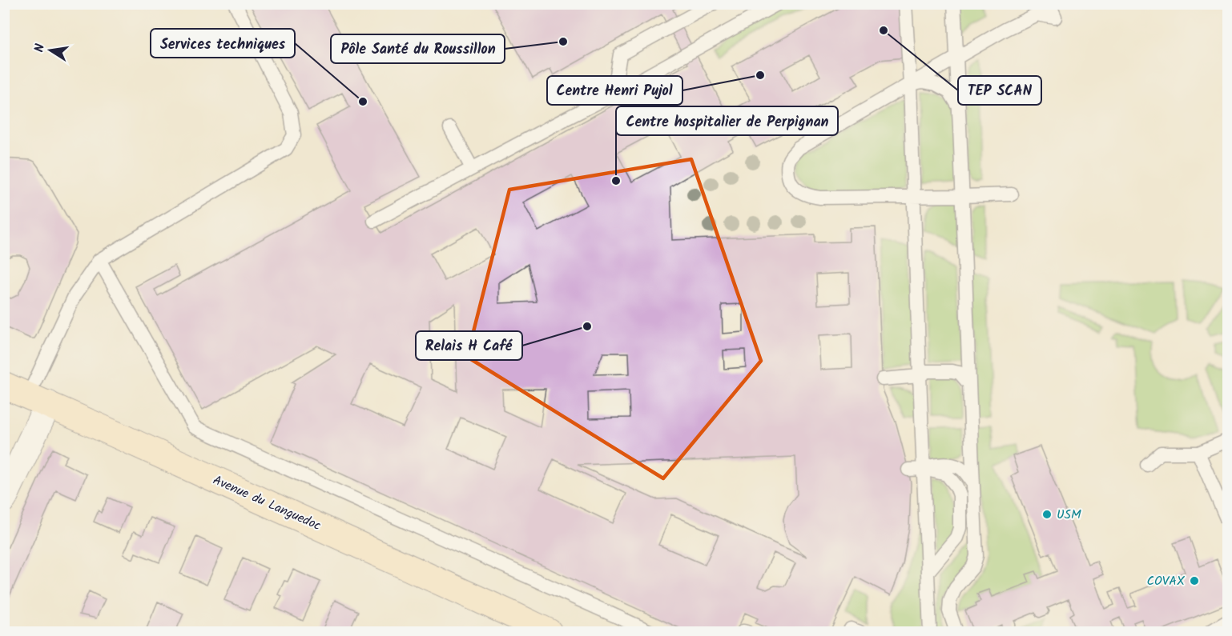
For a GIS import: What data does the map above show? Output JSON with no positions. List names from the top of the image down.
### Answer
{
  "streets": {
    "main road": ["Avenue du Languedoc"]
  },
  "places": [
    "TEP SCAN",
    "Pôle Santé du Roussillon",
    "Centre Henri Pujol",
    "Services techniques",
    "Centre hospitalier de Perpignan",
    "Relais H Café",
    "USM",
    "COVAX"
  ],
  "north": "left"
}
